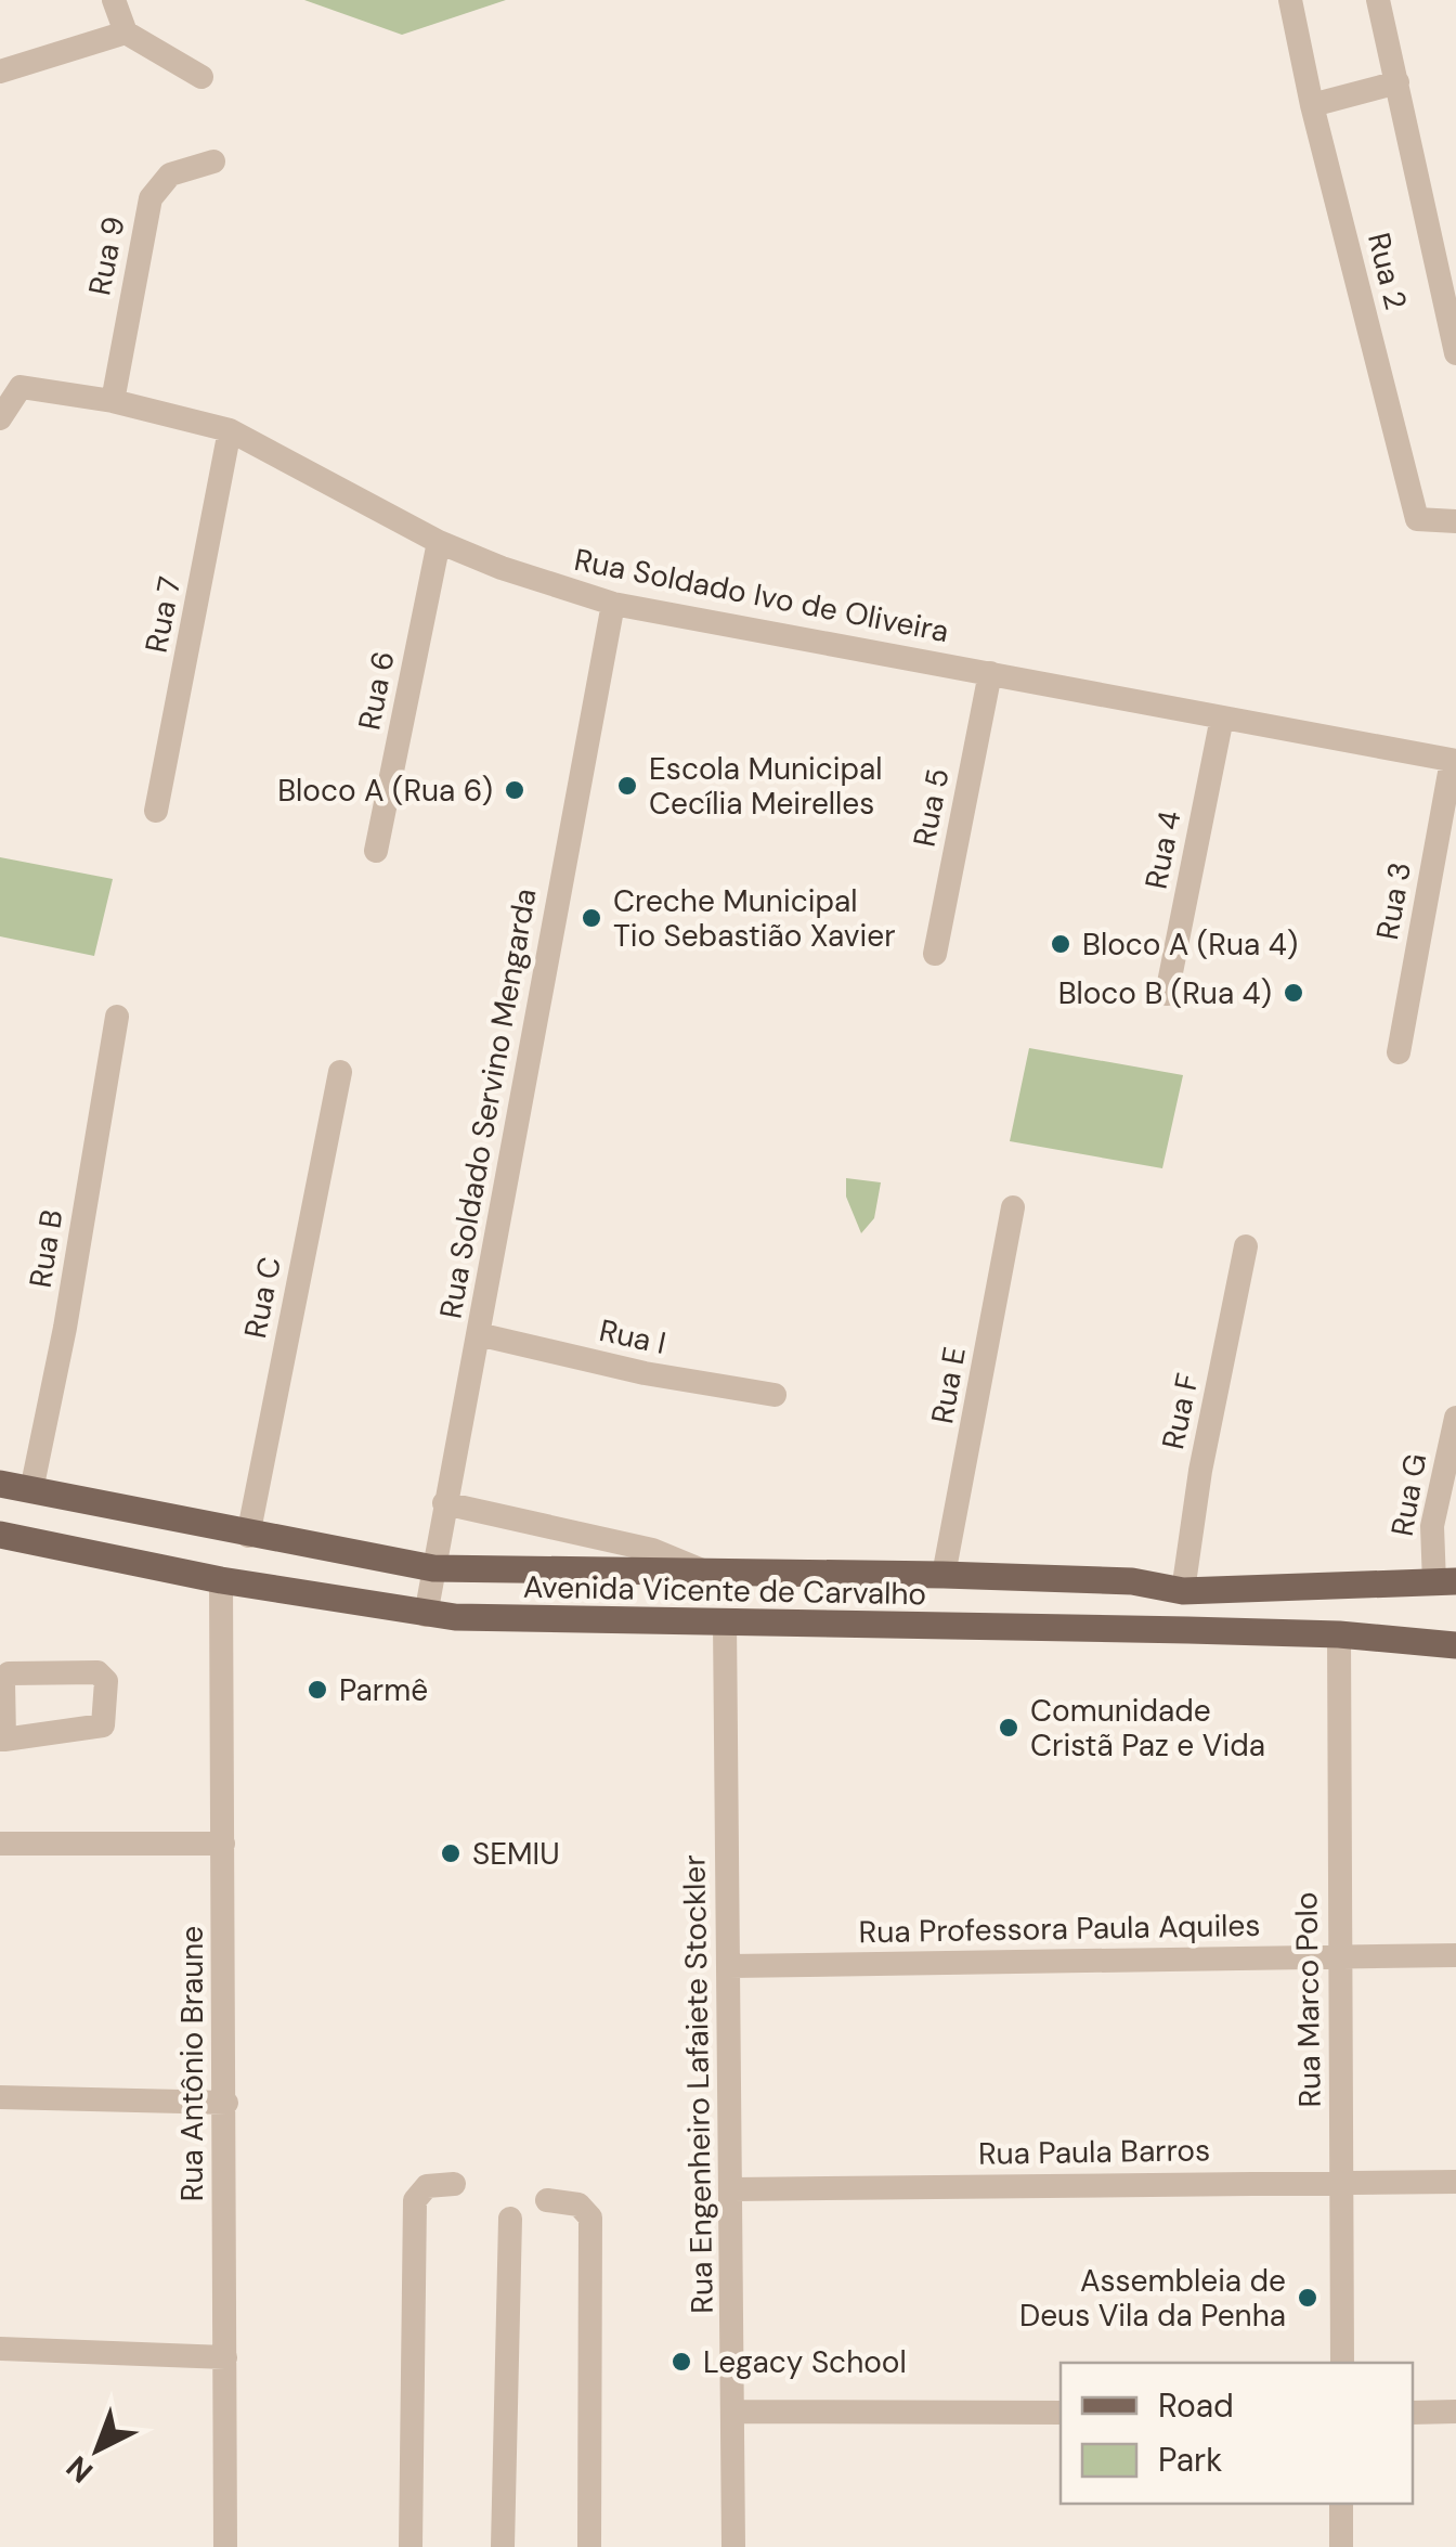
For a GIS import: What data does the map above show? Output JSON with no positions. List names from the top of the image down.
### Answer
{
  "streets": {
    "main road": ["Avenida Vicente de Carvalho"],
    "street": [
      "Rua 9",
      "Rua 2",
      "Rua Soldado Ivo de Oliveira",
      "Rua 7",
      "Rua 6",
      "Rua 5",
      "Rua 4",
      "Rua 3",
      "Rua Soldado Servino Mengarda",
      "Rua B",
      "Rua C",
      "Rua I",
      "Rua E",
      "Rua F",
      "Rua G",
      "Rua Professora Paula Aquiles",
      "Rua Marco Polo",
      "Rua Antônio Braune",
      "Rua Engenheiro Lafaiete Stockler",
      "Rua Paula Barros"
    ]
  },
  "crossings": [
    ["Rua 9", "Rua Soldado Ivo de Oliveira"],
    ["Rua Soldado Ivo de Oliveira", "Rua 7"],
    ["Rua Soldado Ivo de Oliveira", "Rua 6"],
    ["Rua Soldado Ivo de Oliveira", "Rua 5"],
    ["Rua Soldado Ivo de Oliveira", "Rua 4"],
    ["Rua Soldado Ivo de Oliveira", "Rua 3"],
    ["Rua Soldado Ivo de Oliveira", "Rua Soldado Servino Mengarda"],
    ["Rua Soldado Servino Mengarda", "Rua I"],
    ["Rua Soldado Servino Mengarda", "Avenida Vicente de Carvalho"],
    ["Rua B", "Avenida Vicente de Carvalho"],
    ["Rua C", "Avenida Vicente de Carvalho"],
    ["Rua E", "Avenida Vicente de Carvalho"],
    ["Rua F", "Avenida Vicente de Carvalho"],
    ["Rua G", "Avenida Vicente de Carvalho"],
    ["Avenida Vicente de Carvalho", "Rua Marco Polo"],
    ["Avenida Vicente de Carvalho", "Rua Antônio Braune"],
    ["Avenida Vicente de Carvalho", "Rua Engenheiro Lafaiete Stockler"],
    ["Rua Professora Paula Aquiles", "Rua Marco Polo"],
    ["Rua Professora Paula Aquiles", "Rua Engenheiro Lafaiete Stockler"],
    ["Rua Marco Polo", "Rua Paula Barros"],
    ["Rua Engenheiro Lafaiete Stockler", "Rua Paula Barros"]
  ],
  "places": [
    "Escola Municipal Cecília Meirelles",
    "Bloco A (Rua 6)",
    "Creche Municipal Tio Sebastião Xavier",
    "Bloco A (Rua 4)",
    "Bloco B (Rua 4)",
    "Parmê",
    "Comunidade Cristã Paz e Vida",
    "SEMIU",
    "Assembleia de Deus Vila da Penha",
    "Legacy School"
  ],
  "legend": ["Road", "Park"],
  "north": "bottom left"
}
